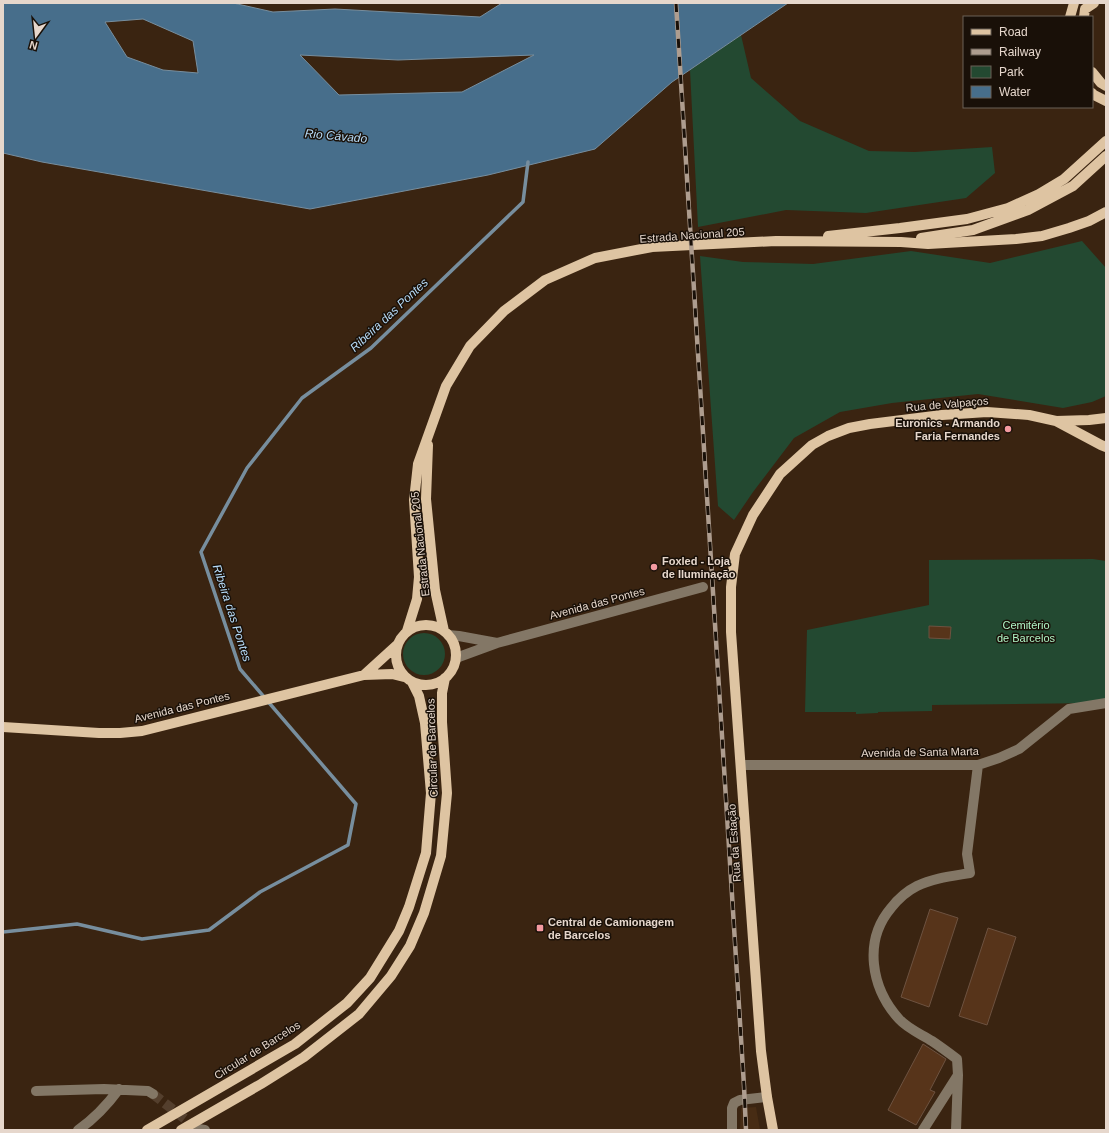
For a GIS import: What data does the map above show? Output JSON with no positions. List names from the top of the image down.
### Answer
{
  "streets": {
    "main road": [
      "Estrada Nacional 205",
      "Rua de Valpaços",
      "Avenida das Pontes",
      "Circular de Barcelos",
      "Rua da Estação"
    ],
    "street": ["Avenida de Santa Marta"]
  },
  "crossings": [
    ["Estrada Nacional 205", "Avenida das Pontes"],
    ["Estrada Nacional 205", "Circular de Barcelos"],
    ["Rua de Valpaços", "Rua da Estação"],
    ["Avenida das Pontes", "Circular de Barcelos"],
    ["Avenida de Santa Marta", "Rua da Estação"]
  ],
  "water": ["Rio Cávado", "Ribeira das Pontes"],
  "parks": ["Cemitério de Barcelos"],
  "places": {
    "other": ["Euronics - Armando Faria Fernandes", "Foxled - Loja de Iluminação"],
    "transit": ["Central de Camionagem de Barcelos"]
  },
  "legend": [
    "Road",
    "Railway",
    "Park",
    "Water"
  ],
  "north": "bottom"
}
